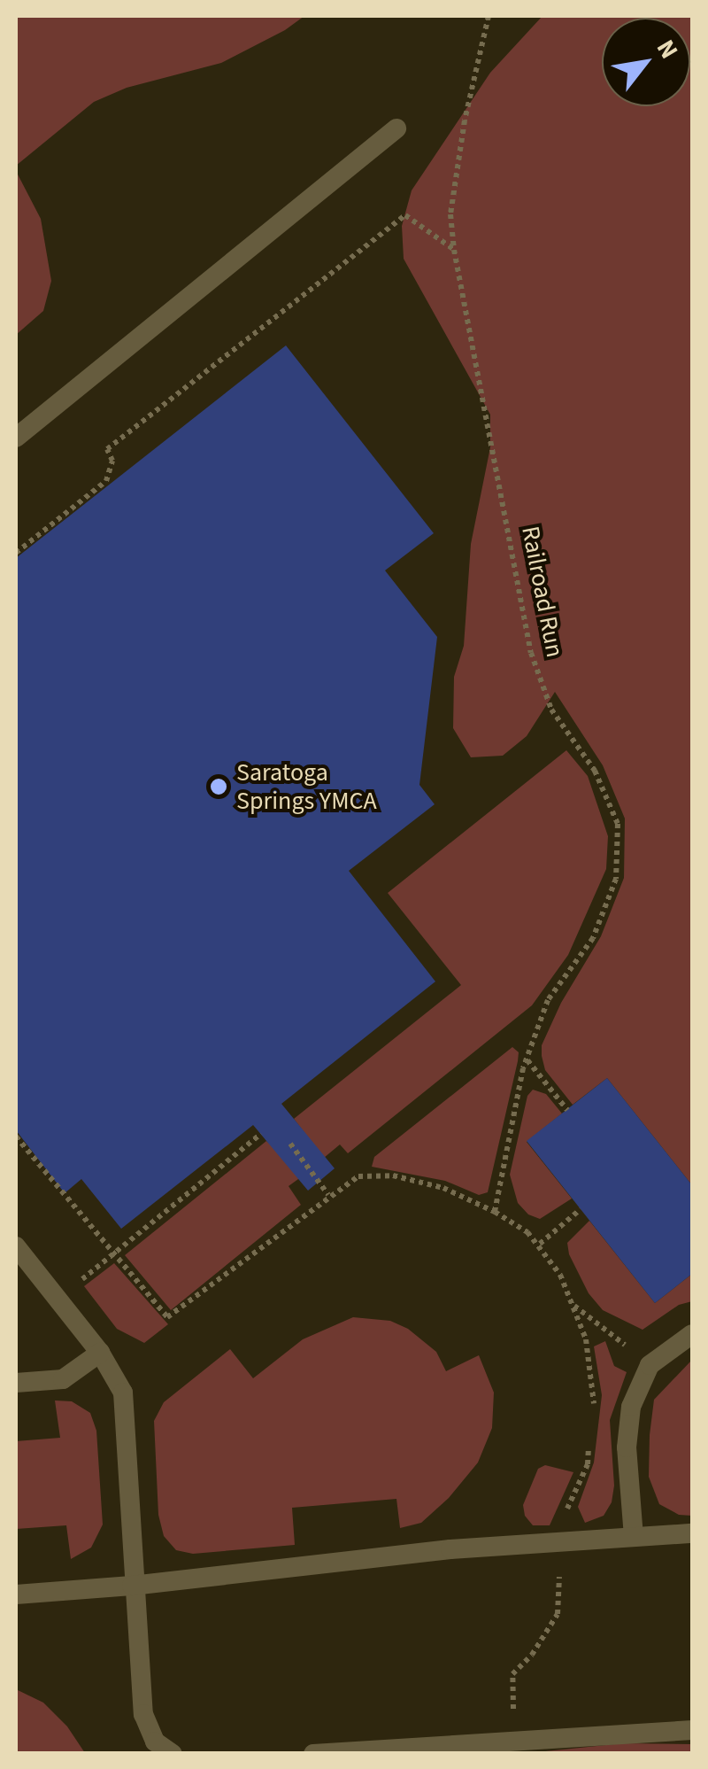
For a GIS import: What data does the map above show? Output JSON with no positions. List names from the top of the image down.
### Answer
{
  "streets": {
    "path": ["Railroad Run"]
  },
  "places": ["Saratoga Springs YMCA"],
  "north": "top right"
}
